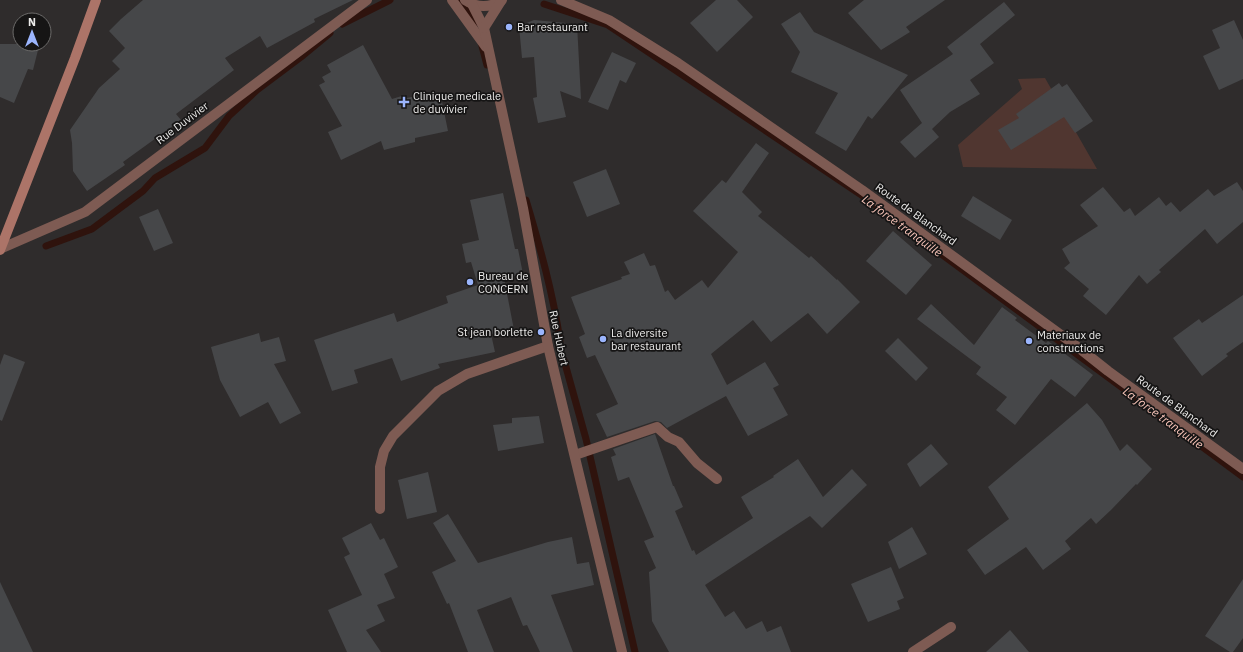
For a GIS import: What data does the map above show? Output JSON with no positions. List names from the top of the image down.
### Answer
{
  "streets": {
    "street": ["Rue Duvivier", "Route de Blanchard", "Rue Hubert"]
  },
  "water": ["La force tranquille"],
  "places": {
    "other": [
      "Bar restaurant",
      "Bureau de CONCERN",
      "St jean borlette",
      "La diversite bar restaurant",
      "Materiaux de constructions"
    ],
    "health": ["Clinique medicale de duvivier"]
  },
  "north": "top"
}
